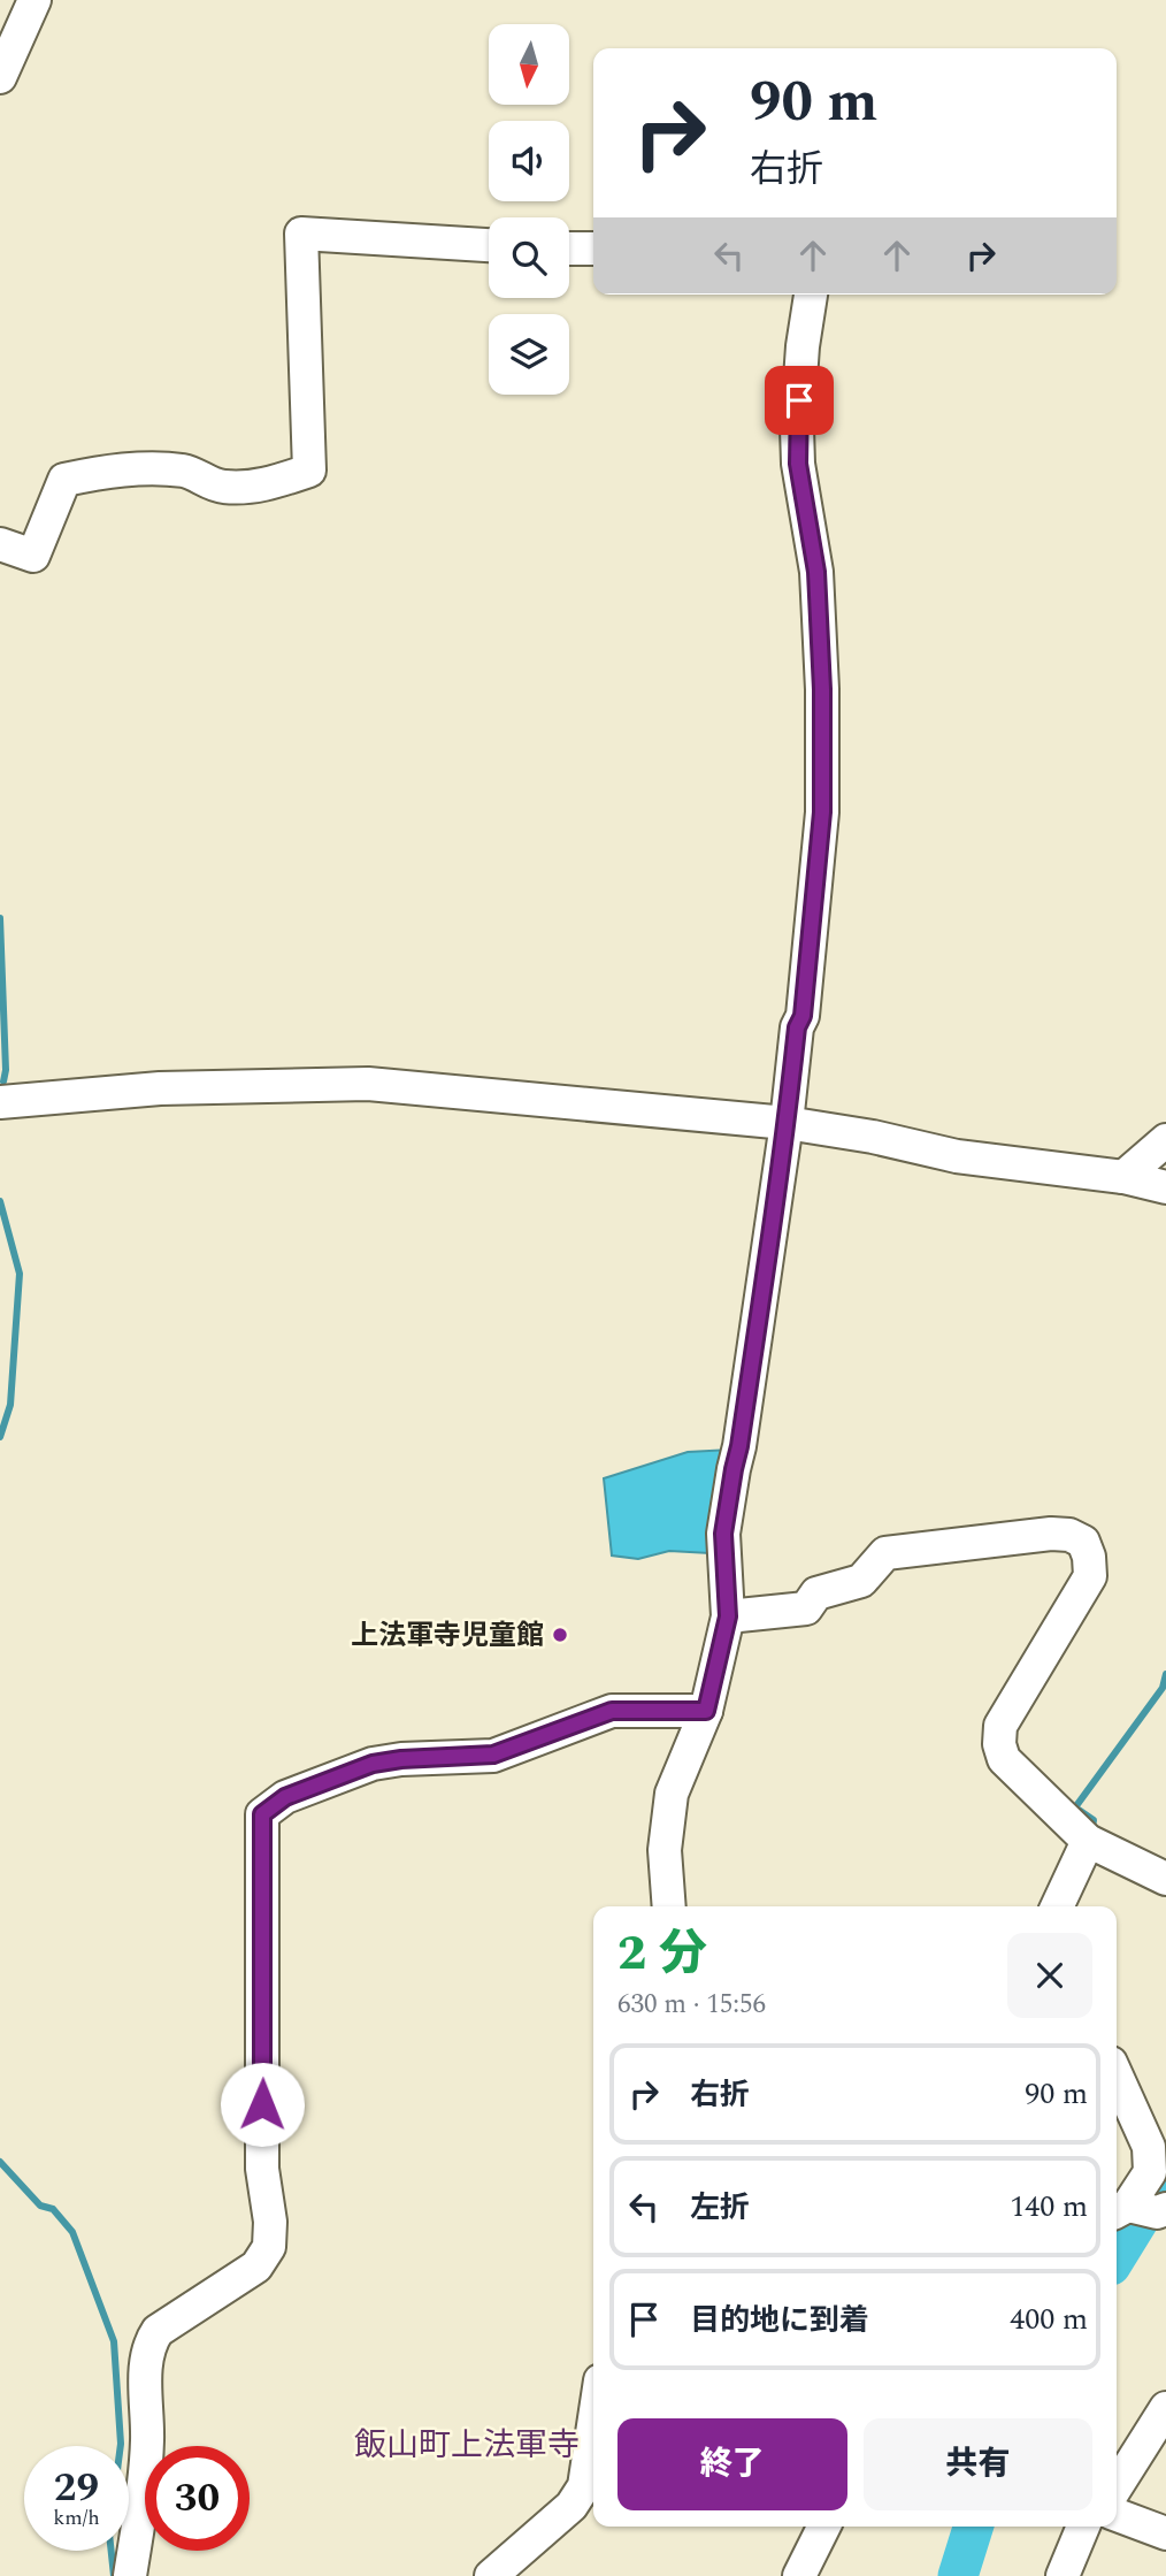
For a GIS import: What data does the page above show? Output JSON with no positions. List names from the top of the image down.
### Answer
{
  "districts": ["飯山町上法軍寺"],
  "places": ["上法軍寺児童館"],
  "north": "bottom",
  "page": {
    "turn": ["90 m", "右折"],
    "heading": ["2 分", "630 m · 15:56"],
    "list": [
      {
        "name": "右折",
        "value": "90 m"
      },
      {
        "name": "左折",
        "value": "140 m"
      },
      {
        "name": "目的地に到着",
        "value": "400 m"
      }
    ],
    "buttons": ["終了", "共有"],
    "speed": "29 km/h",
    "limit": "30"
  }
}
